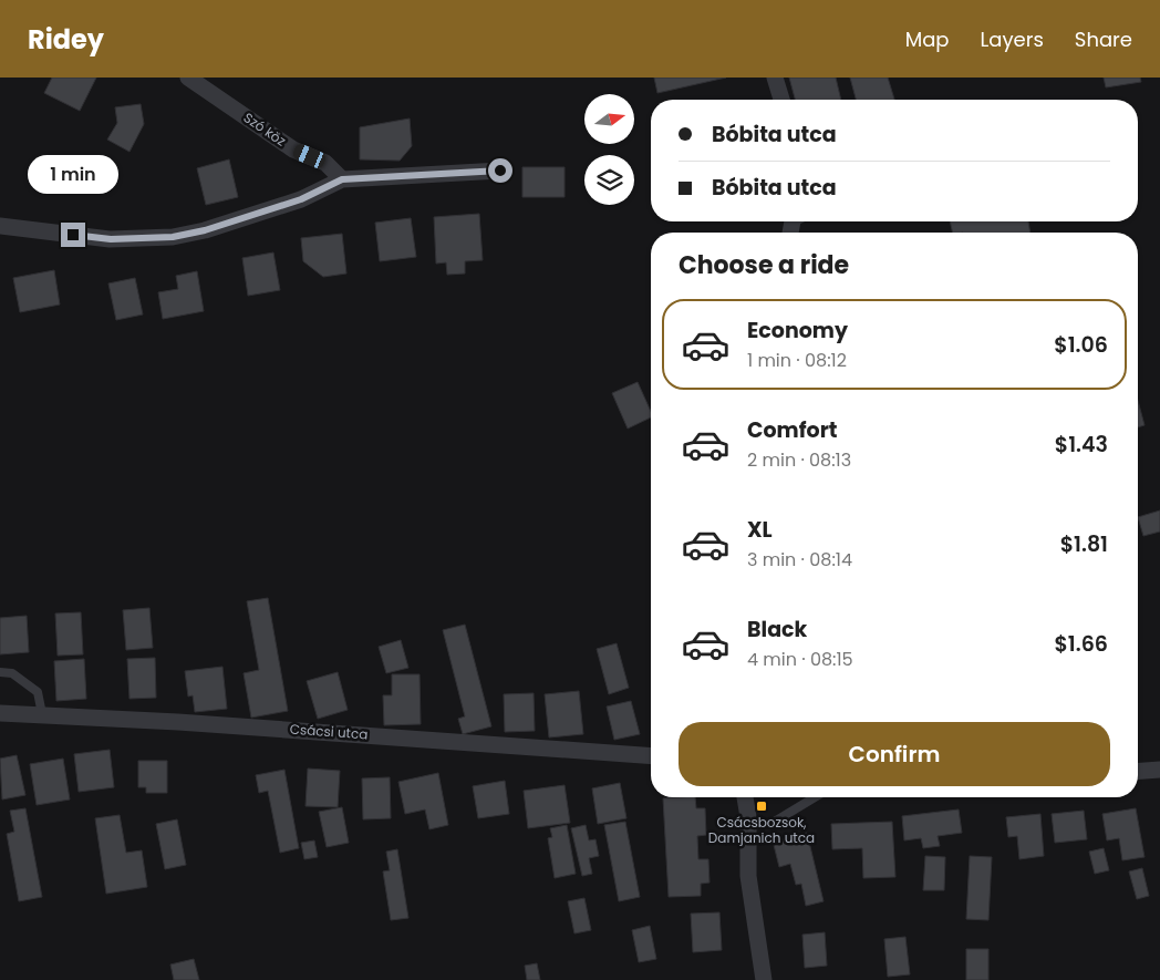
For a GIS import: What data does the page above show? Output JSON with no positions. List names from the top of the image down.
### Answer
{
  "streets": {
    "street": ["Szó köz", "Csácsi utca"]
  },
  "places": {
    "transit": ["Csácsbozsok, Damjanich utca"]
  },
  "north": "right",
  "page": {
    "header": "Ridey",
    "nav": ["Map", "Layers", "Share"],
    "banner": ["Bóbita utca", "Bóbita utca"],
    "bubble": "1 min",
    "heading": "Choose a ride",
    "list": [
      {
        "name": "Economy",
        "note": "1 min · 08:12",
        "value": "$1.06"
      },
      {
        "name": "Comfort",
        "note": "2 min · 08:13",
        "value": "$1.43"
      },
      {
        "name": "XL",
        "note": "3 min · 08:14",
        "value": "$1.81"
      },
      {
        "name": "Black",
        "note": "4 min · 08:15",
        "value": "$1.66"
      }
    ],
    "buttons": "Confirm"
  }
}
